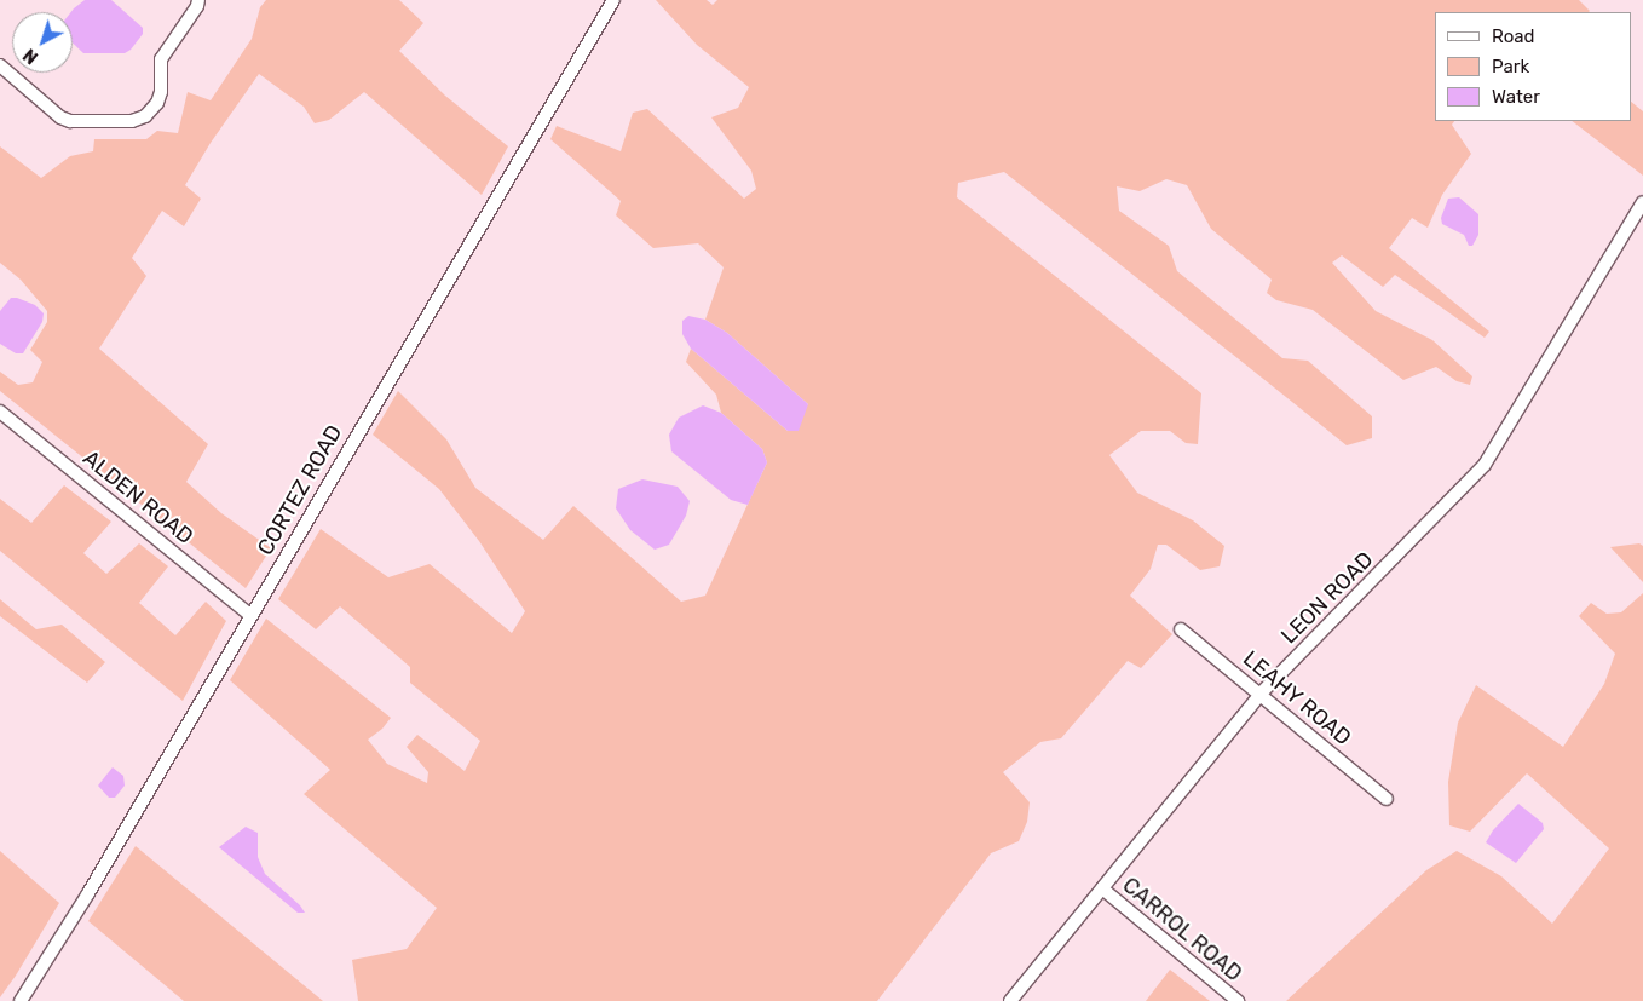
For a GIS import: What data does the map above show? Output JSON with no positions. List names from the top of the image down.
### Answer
{
  "streets": {
    "street": [
      "CORTEZ ROAD",
      "ALDEN ROAD",
      "LEON ROAD",
      "LEAHY ROAD",
      "CARROL ROAD"
    ]
  },
  "crossings": [
    ["CORTEZ ROAD", "ALDEN ROAD"],
    ["LEON ROAD", "LEAHY ROAD"],
    ["LEON ROAD", "CARROL ROAD"]
  ],
  "legend": ["Road", "Park", "Water"],
  "north": "bottom left"
}
